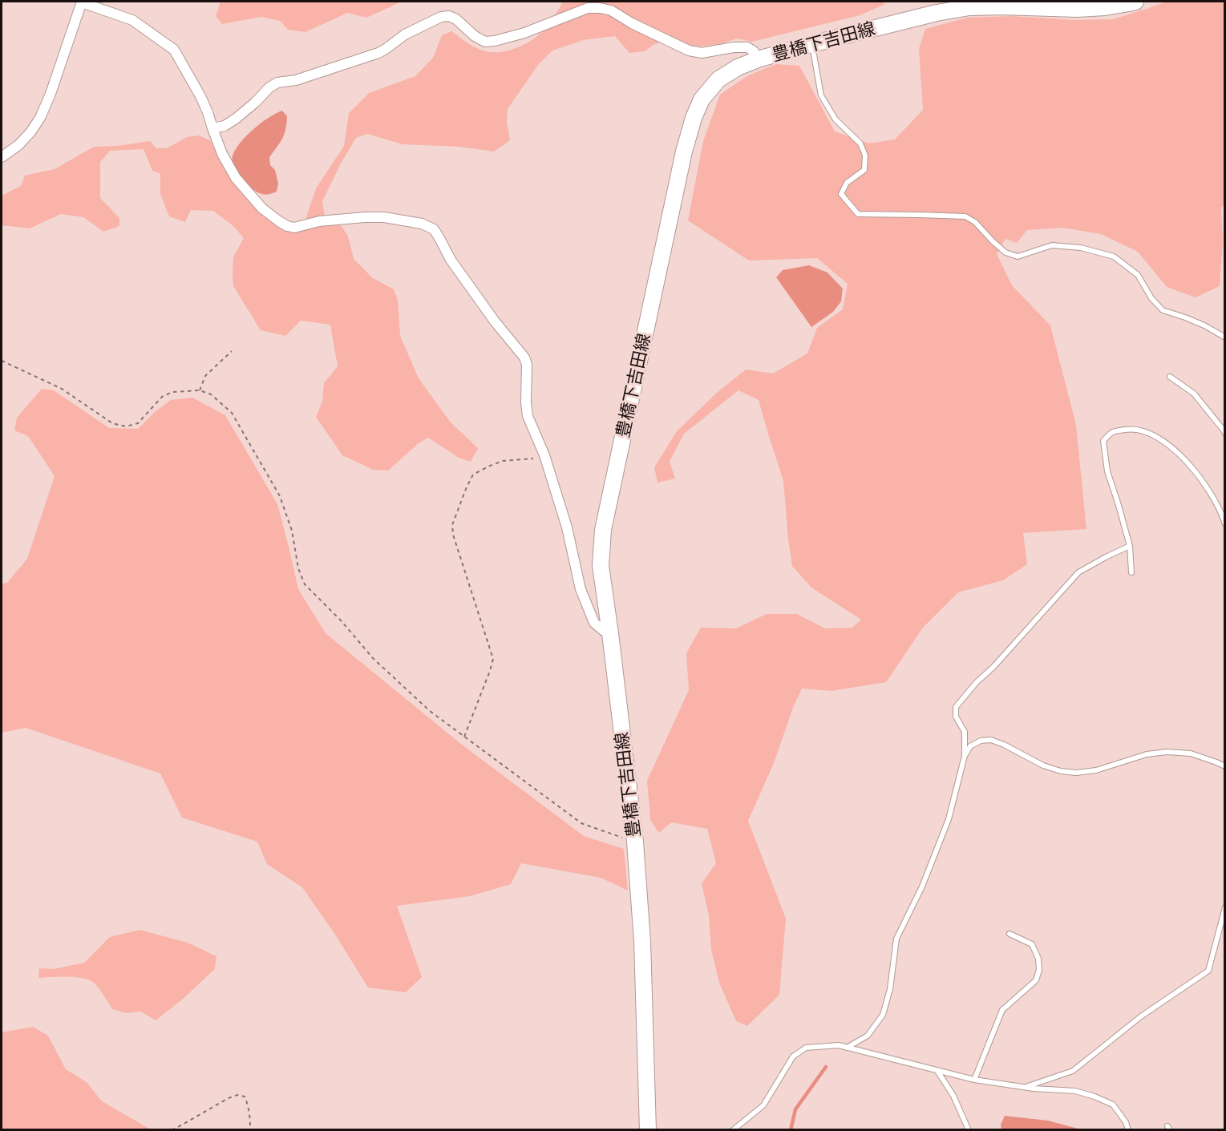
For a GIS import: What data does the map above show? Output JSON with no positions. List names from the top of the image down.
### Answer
{
  "streets": {
    "main road": ["豊橋下吉田線"]
  }
}
